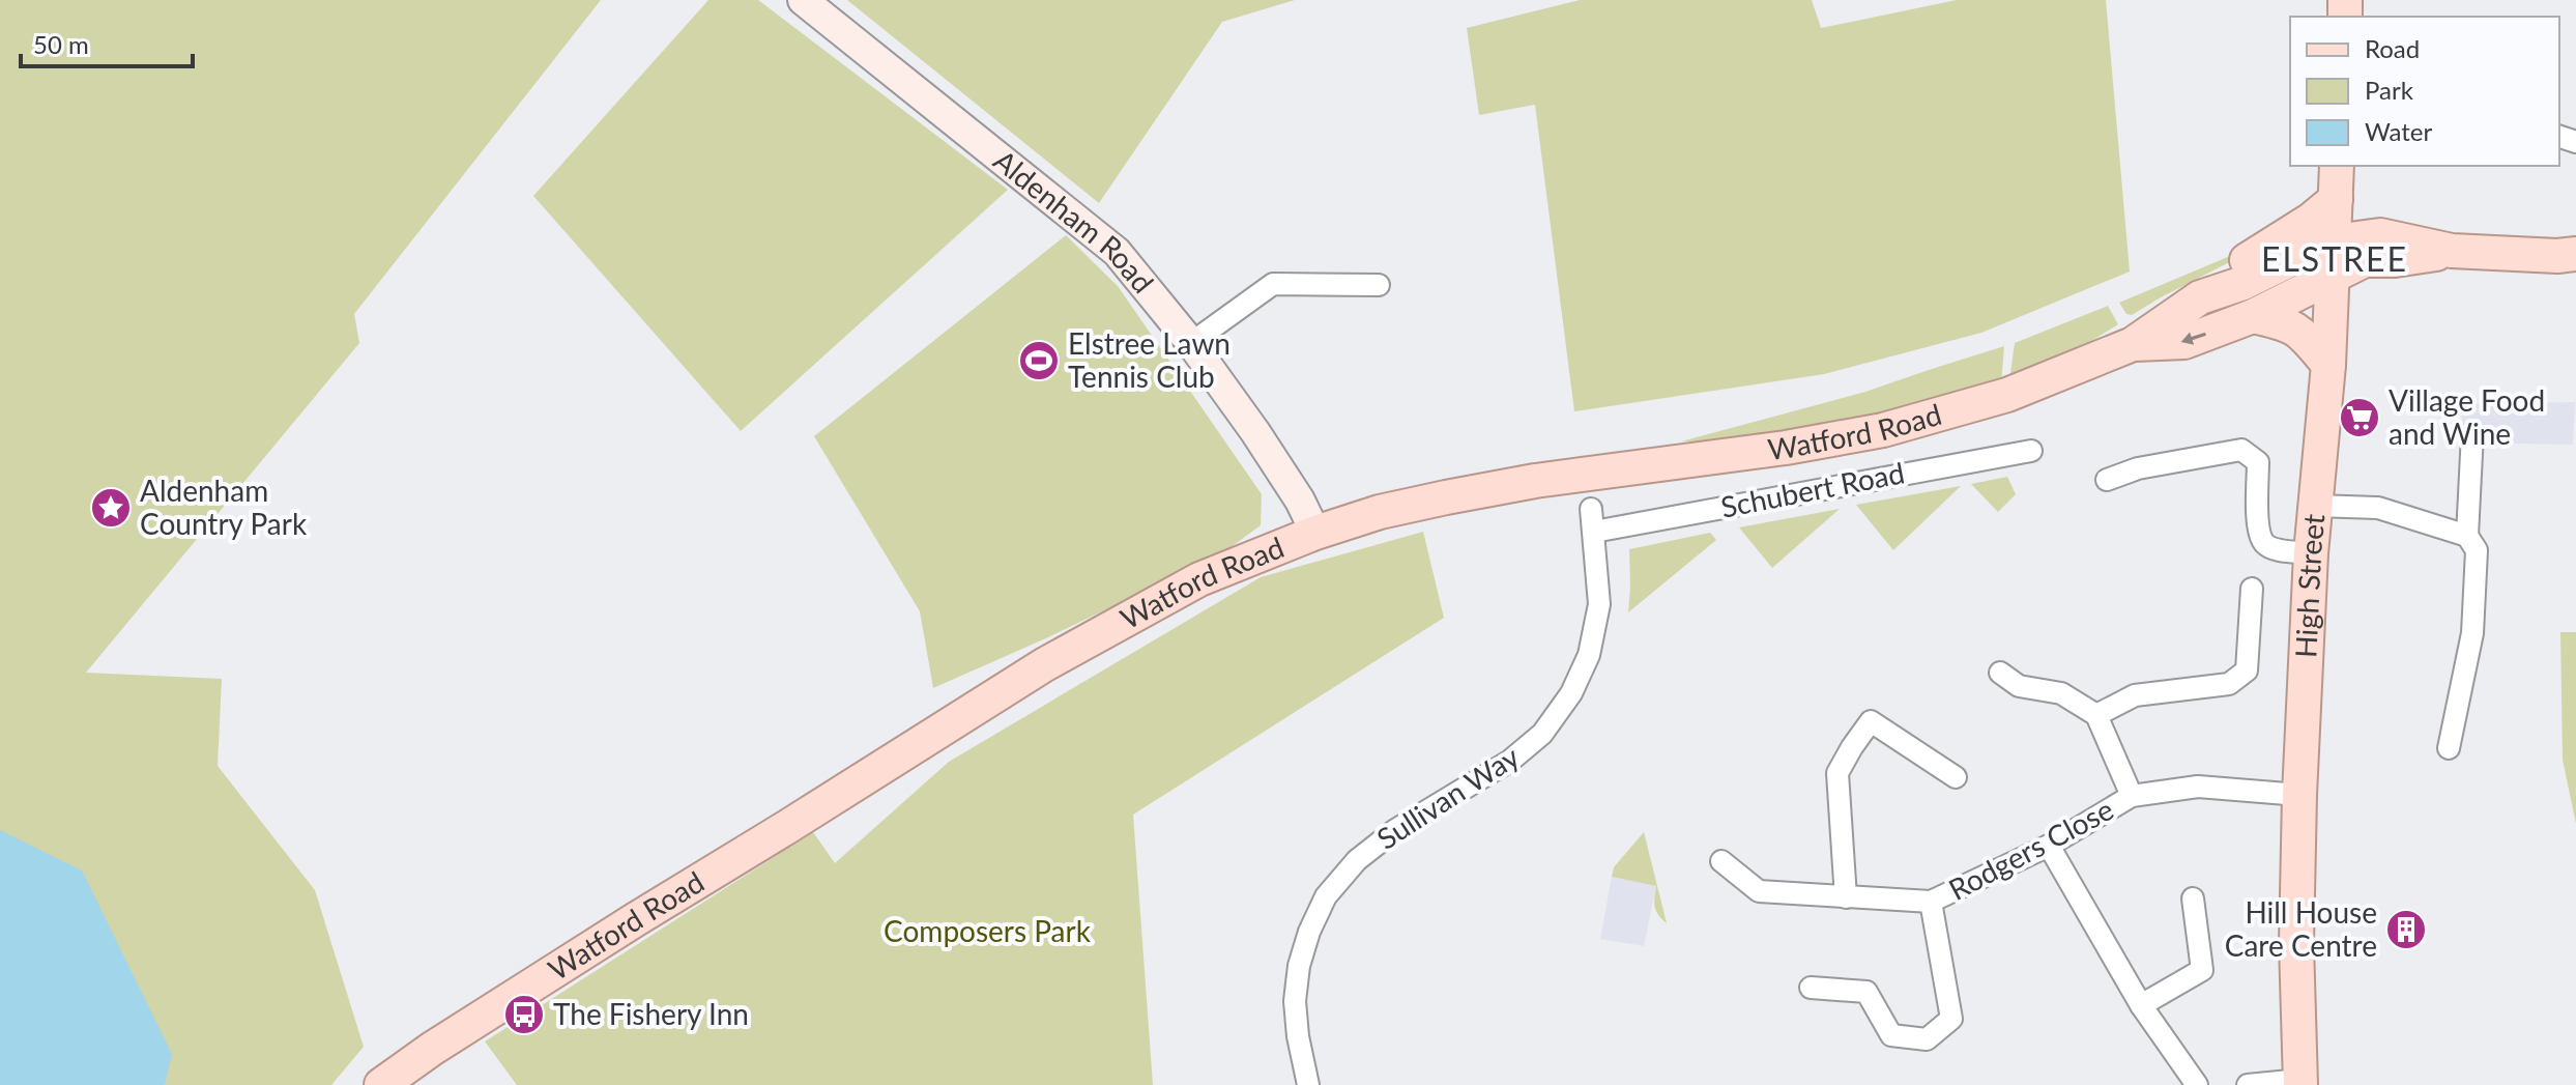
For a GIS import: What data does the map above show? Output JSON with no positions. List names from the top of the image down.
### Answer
{
  "streets": {
    "main road": ["Watford Road", "High Street"],
    "street": [
      "Aldenham Road",
      "Schubert Road",
      "Sullivan Way",
      "Rodgers Close"
    ]
  },
  "crossings": [
    ["Aldenham Road", "Watford Road"],
    ["Watford Road", "High Street"],
    ["Schubert Road", "Sullivan Way"],
    ["High Street", "Rodgers Close"]
  ],
  "districts": ["ELSTREE"],
  "parks": ["Composers Park"],
  "places": {
    "sports": ["Elstree Lawn Tennis Club"],
    "supermarket": ["Village Food and Wine"],
    "place": ["Aldenham Country Park"],
    "building": ["Hill House Care Centre"],
    "bus stop": ["The Fishery Inn"]
  },
  "legend": ["Road", "Park", "Water"],
  "scale_bar": "50 m"
}
